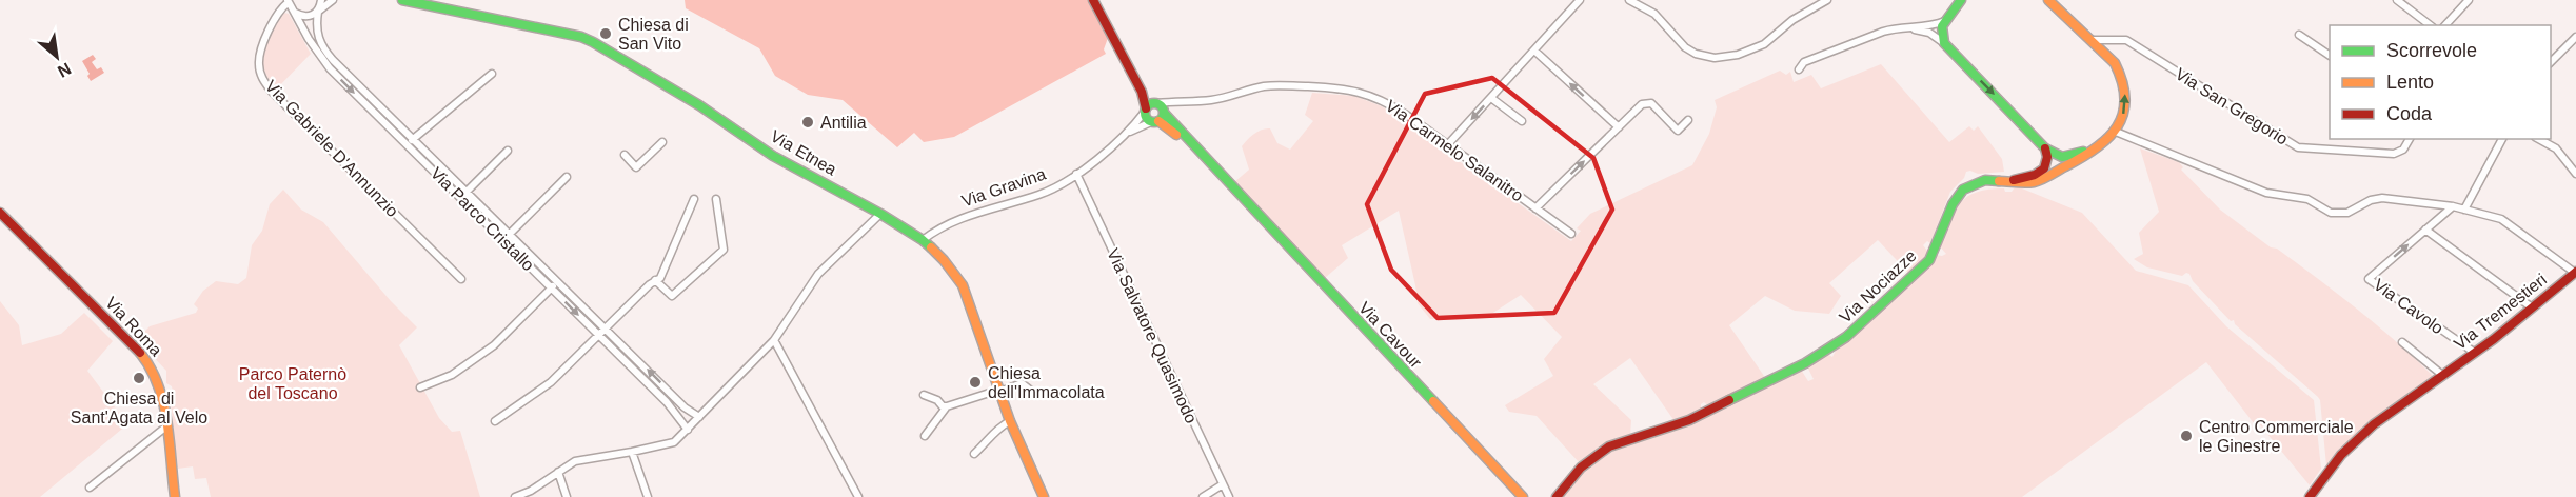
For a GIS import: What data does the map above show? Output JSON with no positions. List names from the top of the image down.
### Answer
{
  "streets": {
    "street": [
      "Via San Gregorio",
      "Via Gabriele D'Annunzio",
      "Via Carmelo Salanitro",
      "Via Etnea",
      "Via Gravina",
      "Via Parco Cristallo",
      "Via Nociazze",
      "Via Cavolo",
      "Via Tremestieri",
      "Via Roma",
      "Via Cavour",
      "Via Salvatore Quasimodo"
    ]
  },
  "crossings": [
    ["Via Gabriele D'Annunzio", "Via Parco Cristallo"],
    ["Via Etnea", "Via Gravina"],
    ["Via Gravina", "Via Salvatore Quasimodo"],
    ["Via Cavolo", "Via Tremestieri"]
  ],
  "parks": ["Parco Paternò del Toscano"],
  "places": [
    "Chiesa di San Vito",
    "Antilia",
    "Chiesa di Sant'Agata al Velo",
    "Chiesa dell'Immacolata",
    "Centro Commerciale le Ginestre"
  ],
  "legend": ["Scorrevole", "Lento", "Coda"],
  "north": "bottom right"
}
